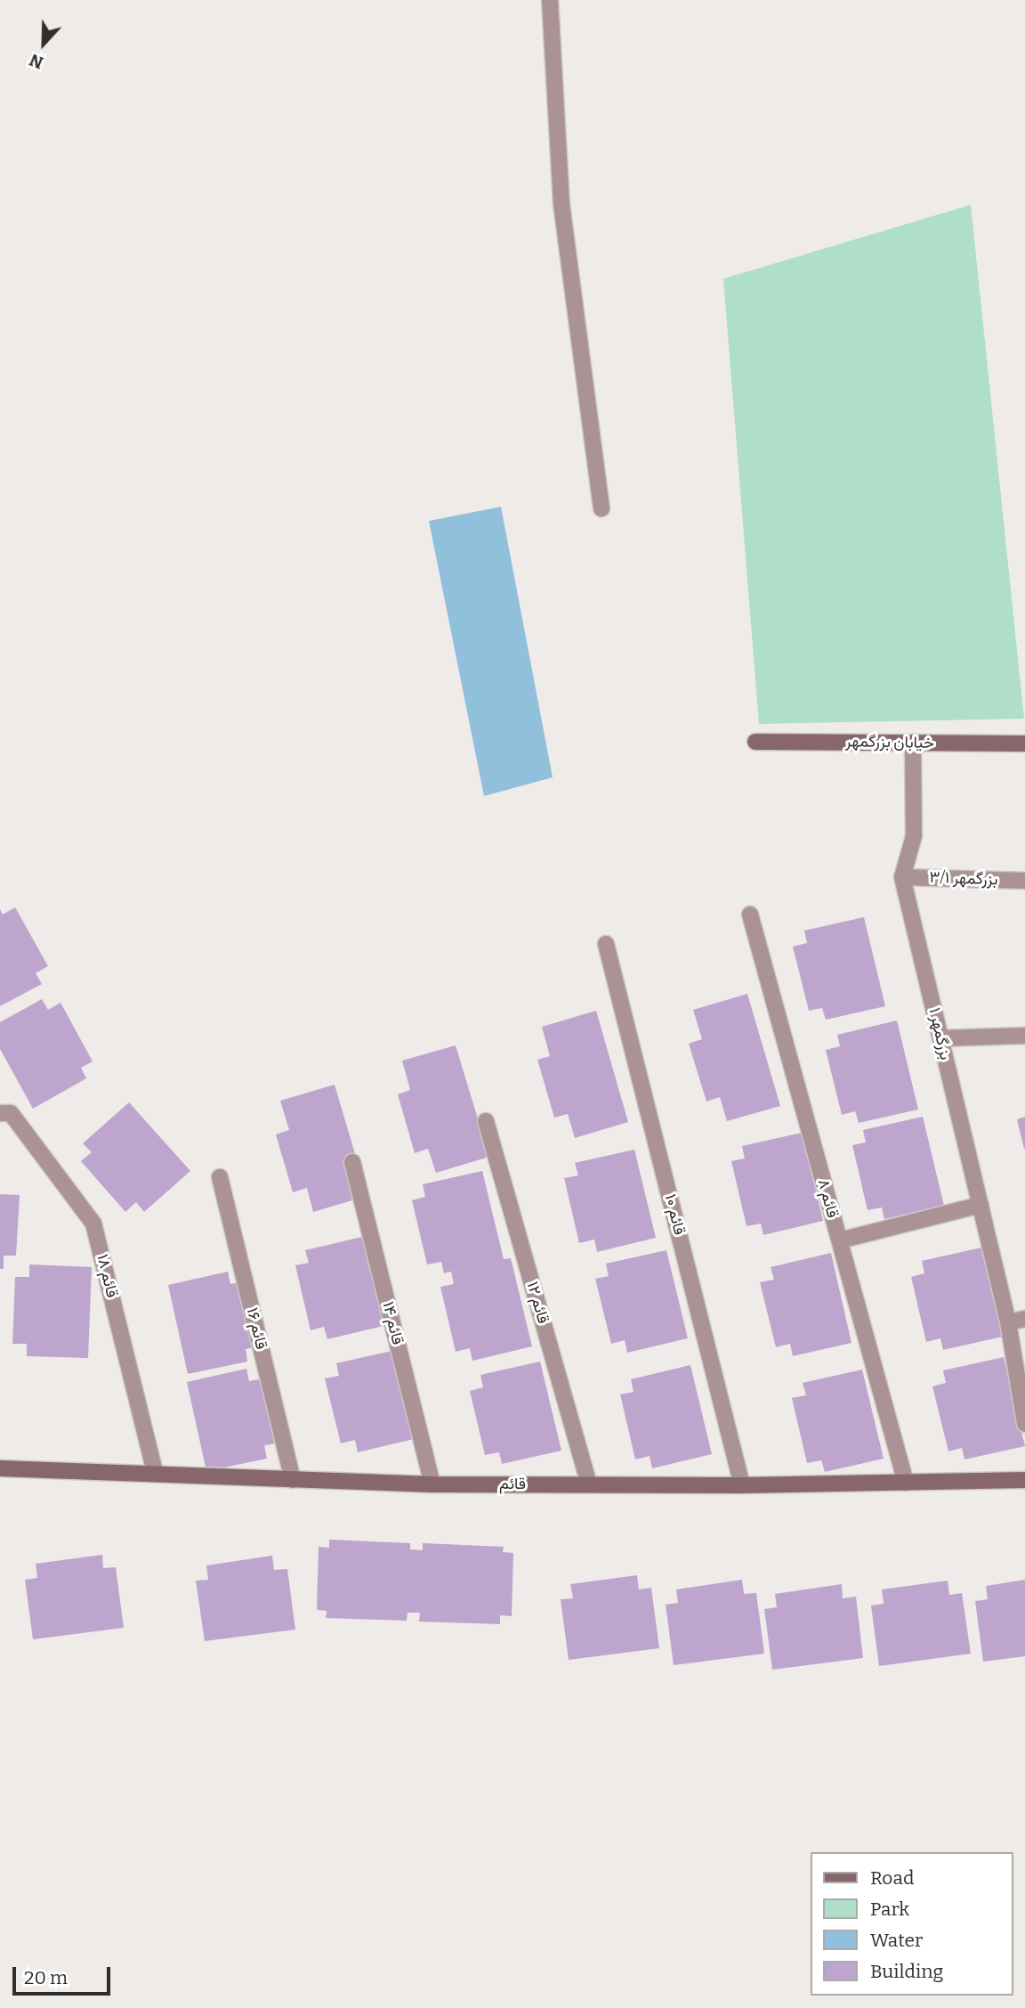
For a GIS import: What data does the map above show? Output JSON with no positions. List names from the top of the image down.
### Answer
{
  "streets": {
    "street": [
      "خیابان بزرگمهر",
      "بزرگمهر ۳/۱",
      "بزرگمهر ۱",
      "قائم ۸",
      "قائم ۱۰",
      "قائم ۱۸",
      "قائم ۱۲",
      "قائم ۱۴",
      "قائم ۱۶",
      "قائم"
    ]
  },
  "crossings": [
    ["خیابان بزرگمهر", "بزرگمهر ۱"],
    ["بزرگمهر ۳/۱", "بزرگمهر ۱"],
    ["قائم ۸", "قائم"],
    ["قائم ۱۰", "قائم"],
    ["قائم ۱۸", "قائم"],
    ["قائم ۱۲", "قائم"],
    ["قائم ۱۴", "قائم"],
    ["قائم ۱۶", "قائم"]
  ],
  "legend": [
    "Road",
    "Park",
    "Water",
    "Building"
  ],
  "scale_bar": "20 m",
  "north": "bottom"
}
